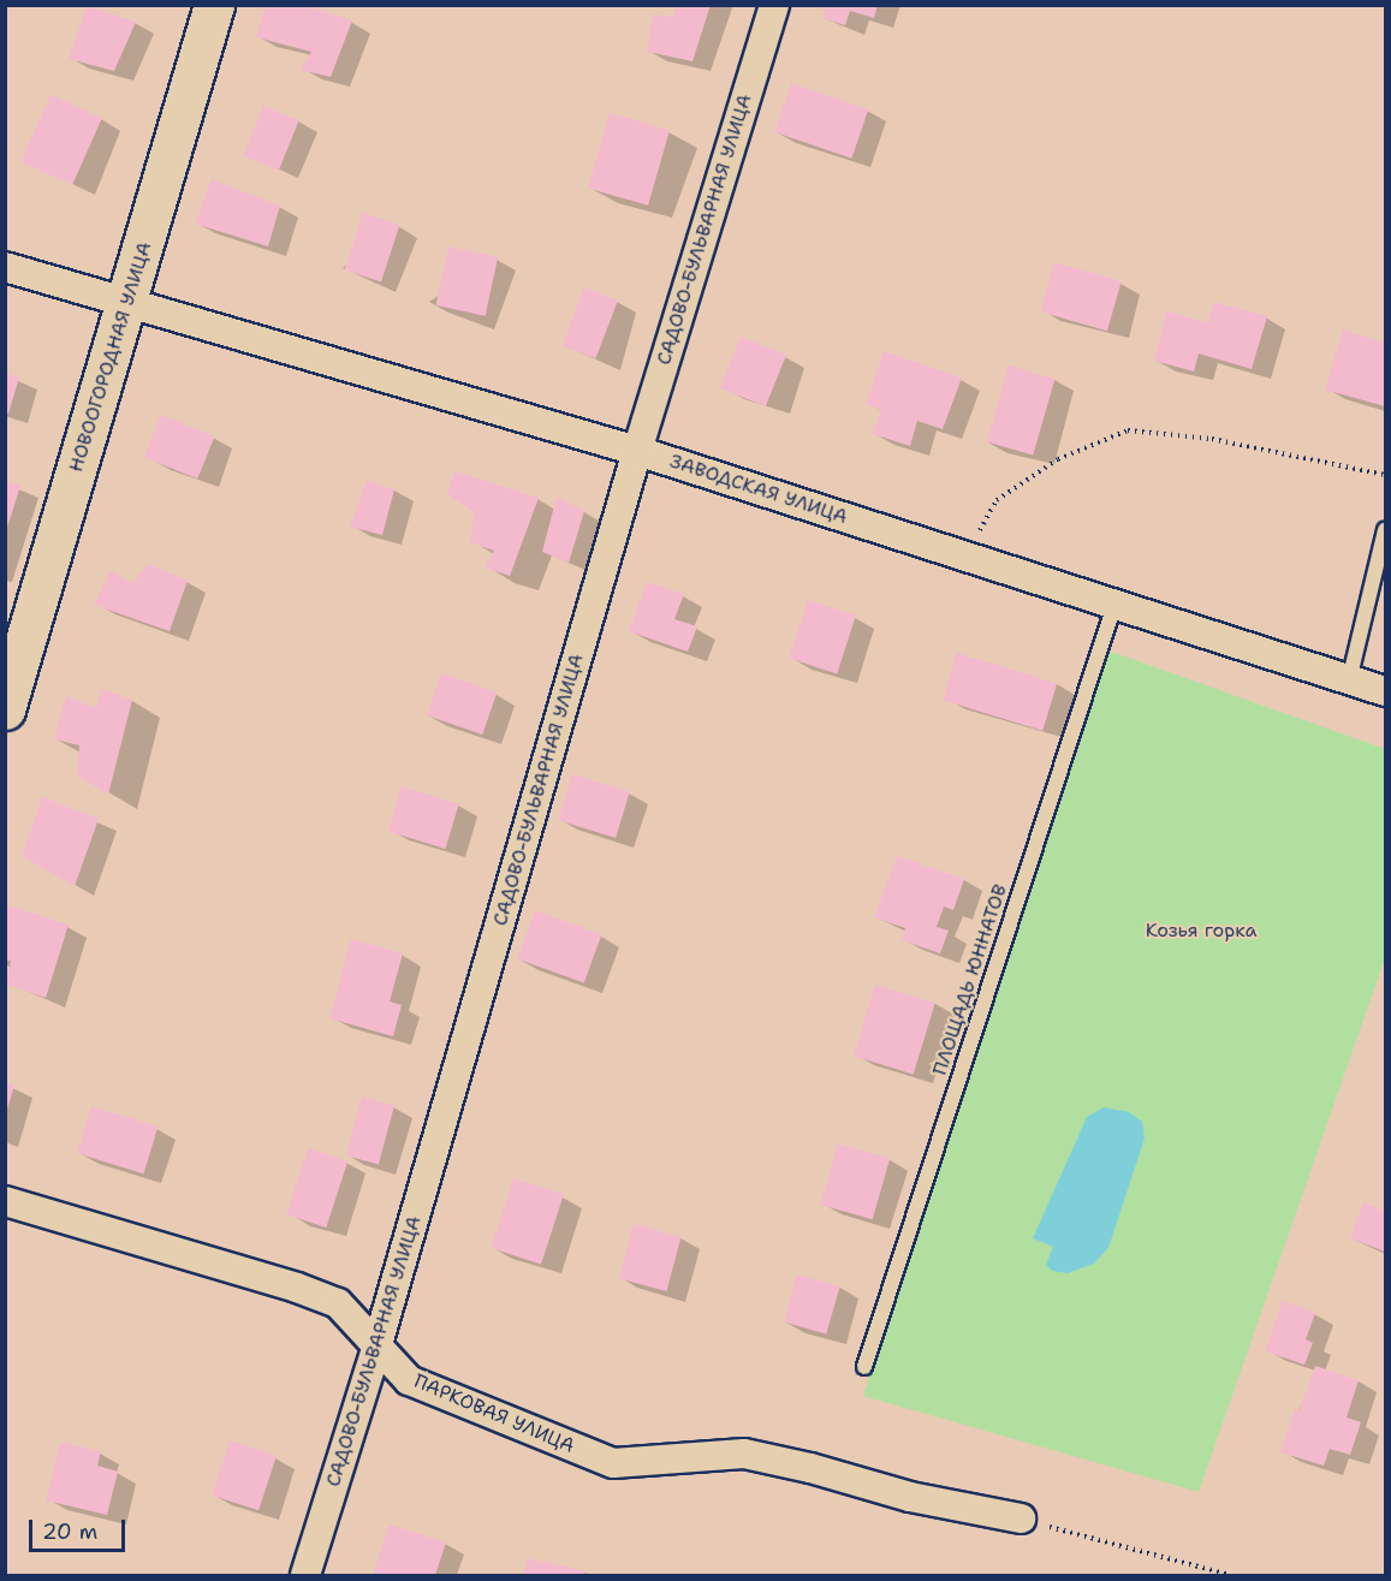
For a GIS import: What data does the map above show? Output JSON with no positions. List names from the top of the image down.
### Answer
{
  "streets": {
    "street": [
      "САДОВО-БУЛЬВАРНАЯ УЛИЦА",
      "НОВООГОРОДНАЯ УЛИЦА",
      "ЗАВОДСКАЯ УЛИЦА",
      "ПАРКОВАЯ УЛИЦА"
    ],
    "lane": ["ПЛОЩАДЬ ЮННАТОВ"]
  },
  "crossings": [
    ["САДОВО-БУЛЬВАРНАЯ УЛИЦА", "ЗАВОДСКАЯ УЛИЦА"],
    ["САДОВО-БУЛЬВАРНАЯ УЛИЦА", "ПАРКОВАЯ УЛИЦА"],
    ["НОВООГОРОДНАЯ УЛИЦА", "ЗАВОДСКАЯ УЛИЦА"],
    ["ЗАВОДСКАЯ УЛИЦА", "ПЛОЩАДЬ ЮННАТОВ"]
  ],
  "parks": ["Козья горка"],
  "scale_bar": "20 m"
}
